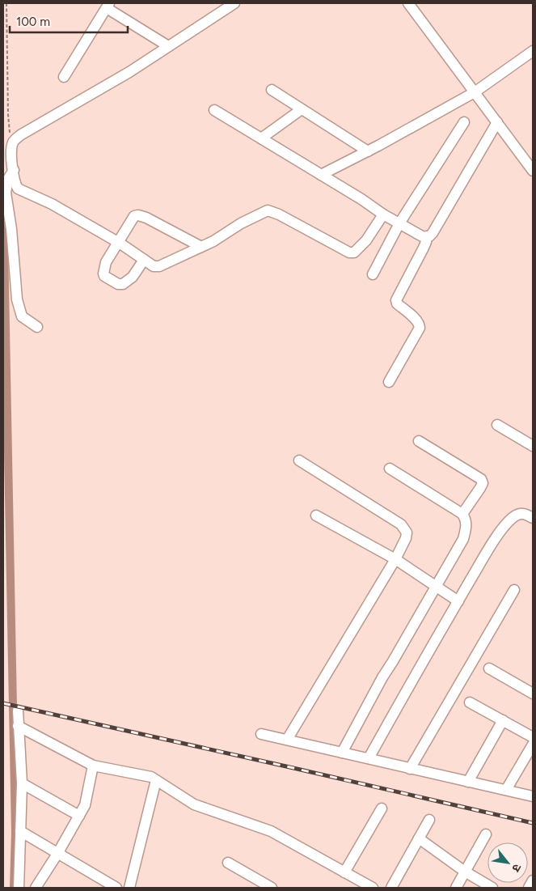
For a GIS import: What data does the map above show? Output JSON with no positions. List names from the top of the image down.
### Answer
{
  "scale_bar": "100 m",
  "north": "bottom right"
}
